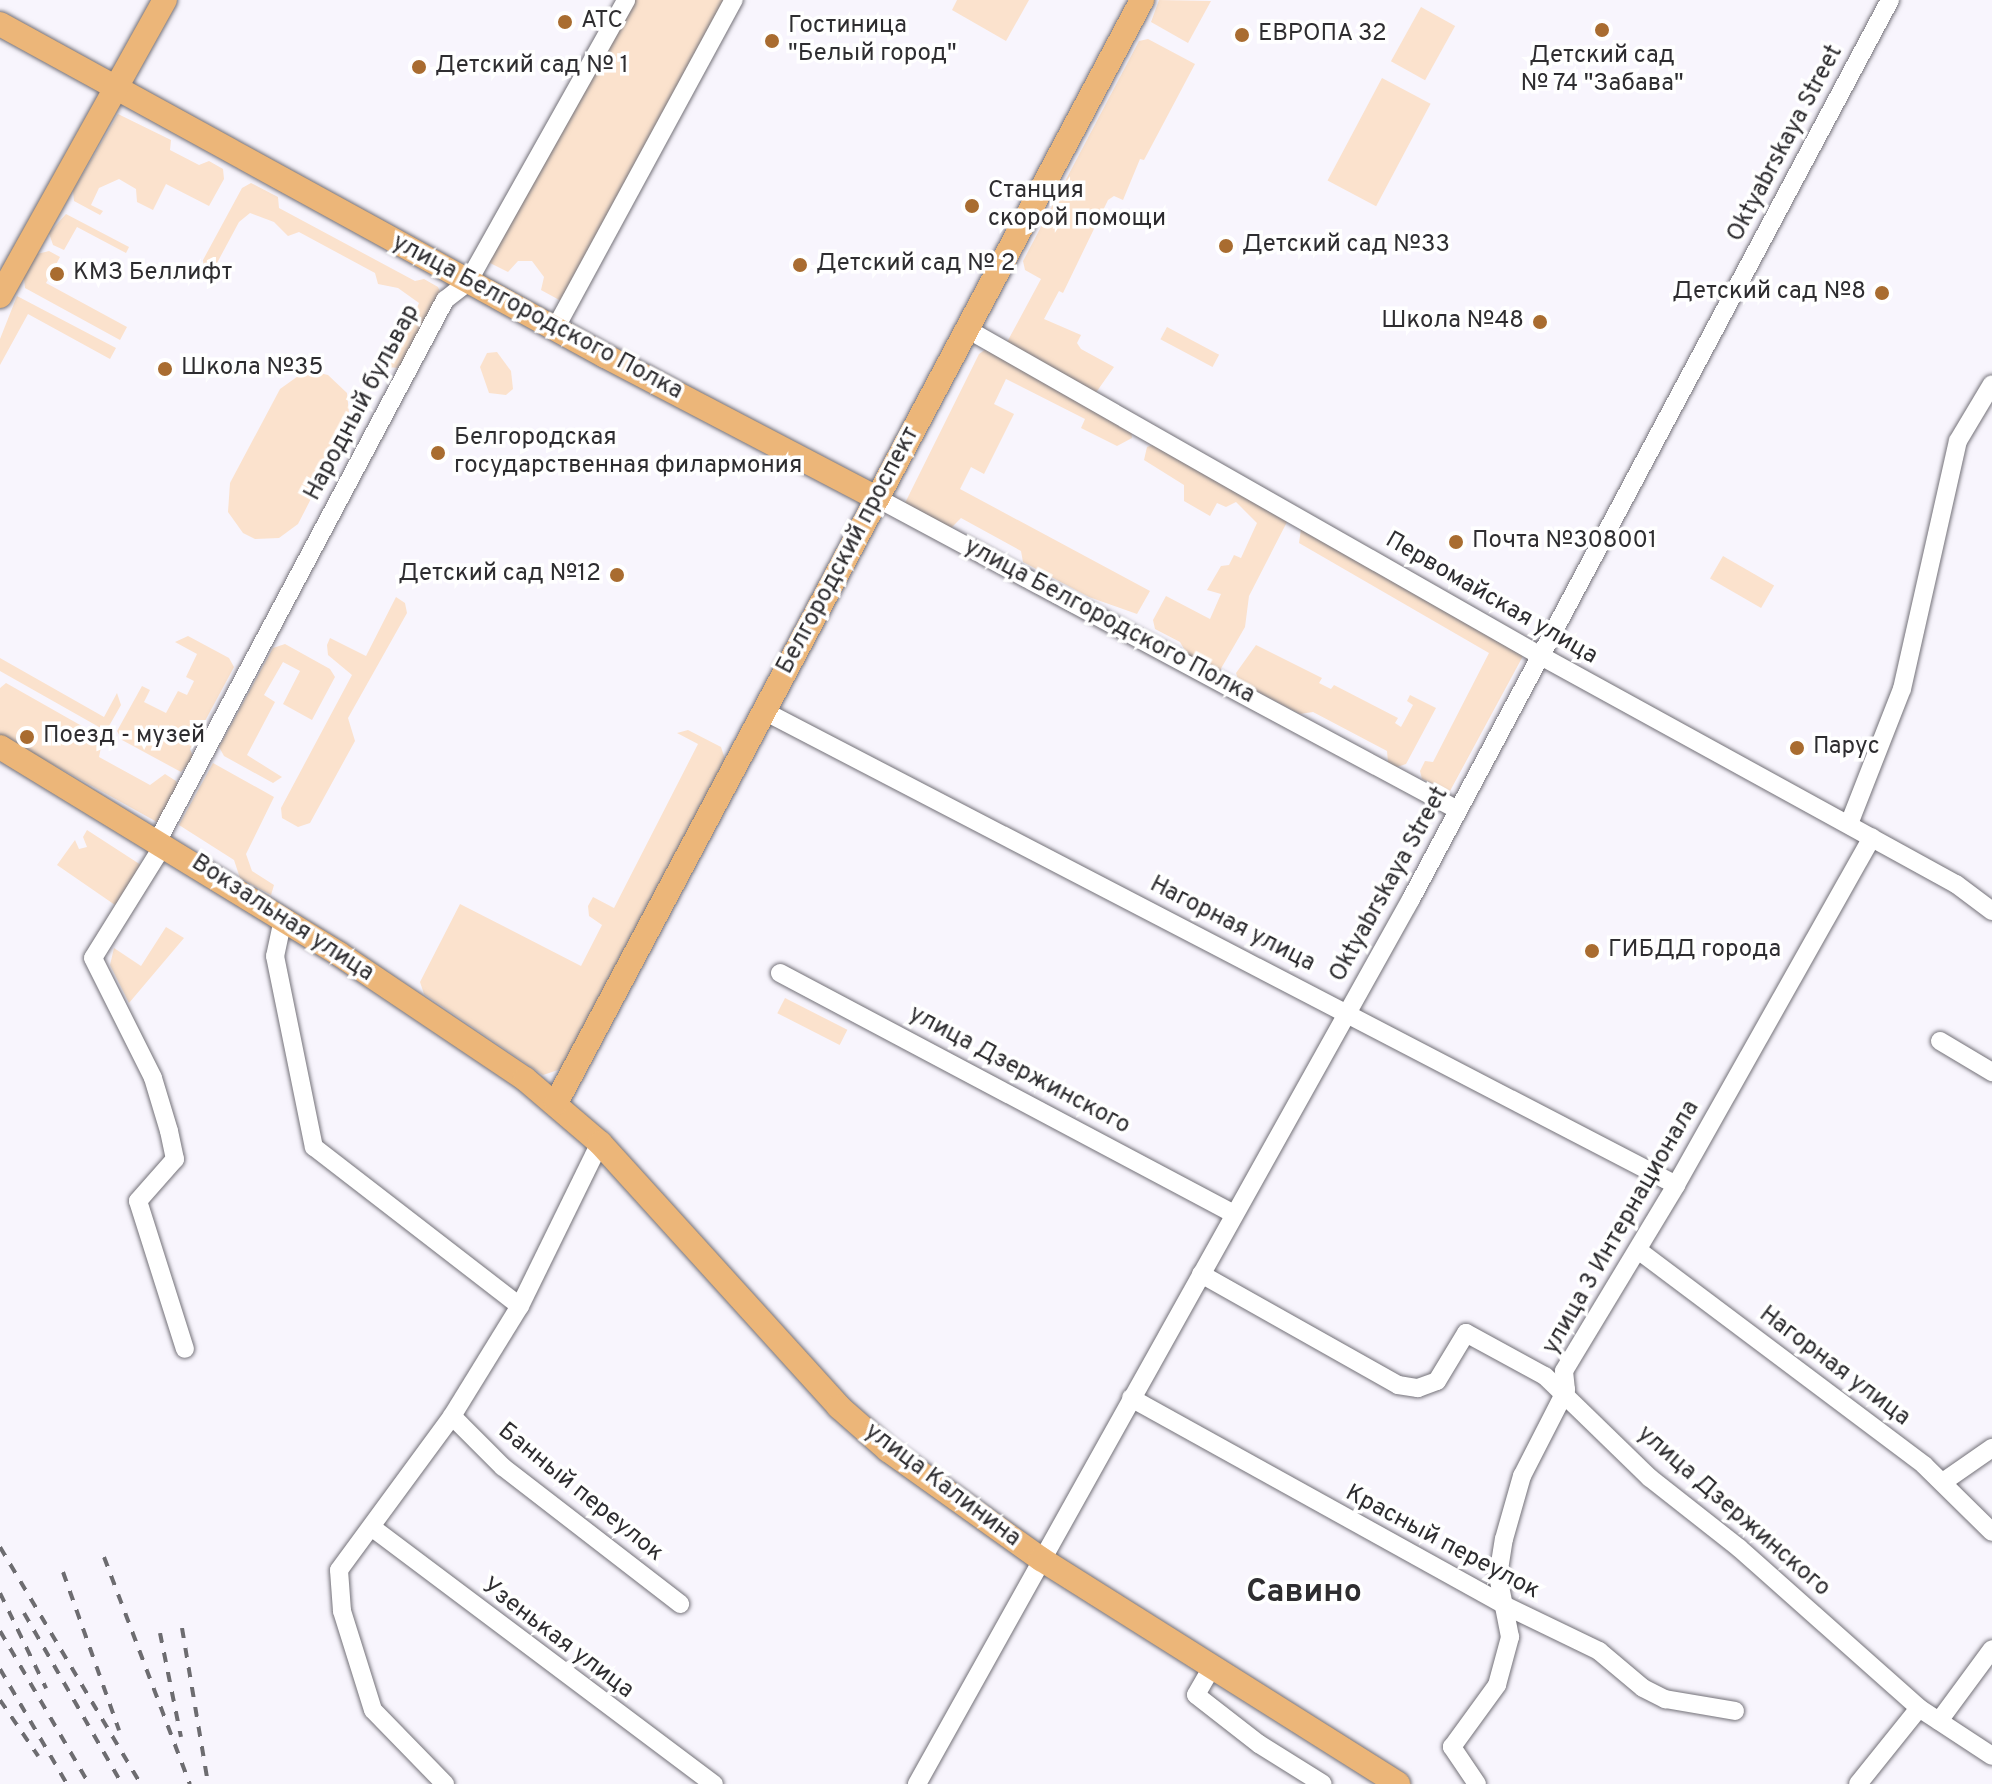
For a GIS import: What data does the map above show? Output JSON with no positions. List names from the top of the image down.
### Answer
{
  "streets": {
    "main road": [
      "улица Белгородского Полка",
      "Белгородский проспект",
      "Вокзальная улица",
      "улица Калинина"
    ],
    "street": [
      "Oktyabrskaya Street",
      "Народный бульвар",
      "Первомайская улица",
      "Нагорная улица",
      "улица Дзержинского",
      "улица 3 Интернационала",
      "Банный переулок",
      "Красный переулок",
      "Узенькая улица"
    ]
  },
  "crossings": [
    ["Oktyabrskaya Street", "улица Белгородского Полка"],
    ["Oktyabrskaya Street", "Первомайская улица"],
    ["Oktyabrskaya Street", "Нагорная улица"],
    ["Oktyabrskaya Street", "улица Дзержинского"],
    ["Oktyabrskaya Street", "улица Калинина"],
    ["Oktyabrskaya Street", "Красный переулок"],
    ["улица Белгородского Полка", "Народный бульвар"],
    ["улица Белгородского Полка", "Белгородский проспект"],
    ["Народный бульвар", "Вокзальная улица"],
    ["Белгородский проспект", "Первомайская улица"],
    ["Белгородский проспект", "Вокзальная улица"],
    ["Белгородский проспект", "Нагорная улица"],
    ["Белгородский проспект", "улица Калинина"],
    ["Первомайская улица", "улица 3 Интернационала"],
    ["Вокзальная улица", "улица Калинина"],
    ["Нагорная улица", "улица 3 Интернационала"],
    ["улица Дзержинского", "улица 3 Интернационала"],
    ["улица 3 Интернационала", "Красный переулок"]
  ],
  "districts": ["Савино"],
  "places": [
    "АТС",
    "Детский сад № 74 \"Забава\"",
    "ЕВРОПА 32",
    "Гостиница \"Белый город\"",
    "Детский сад № 1",
    "Станция скорой помощи",
    "Детский сад №33",
    "Детский сад № 2",
    "КМЗ Беллифт",
    "Детский сад №8",
    "Школа №48",
    "Школа №35",
    "Белгородская государственная филармония",
    "Почта №308001",
    "Детский сад №12",
    "Поезд - музей",
    "Парус",
    "ГИБДД города"
  ]
}
